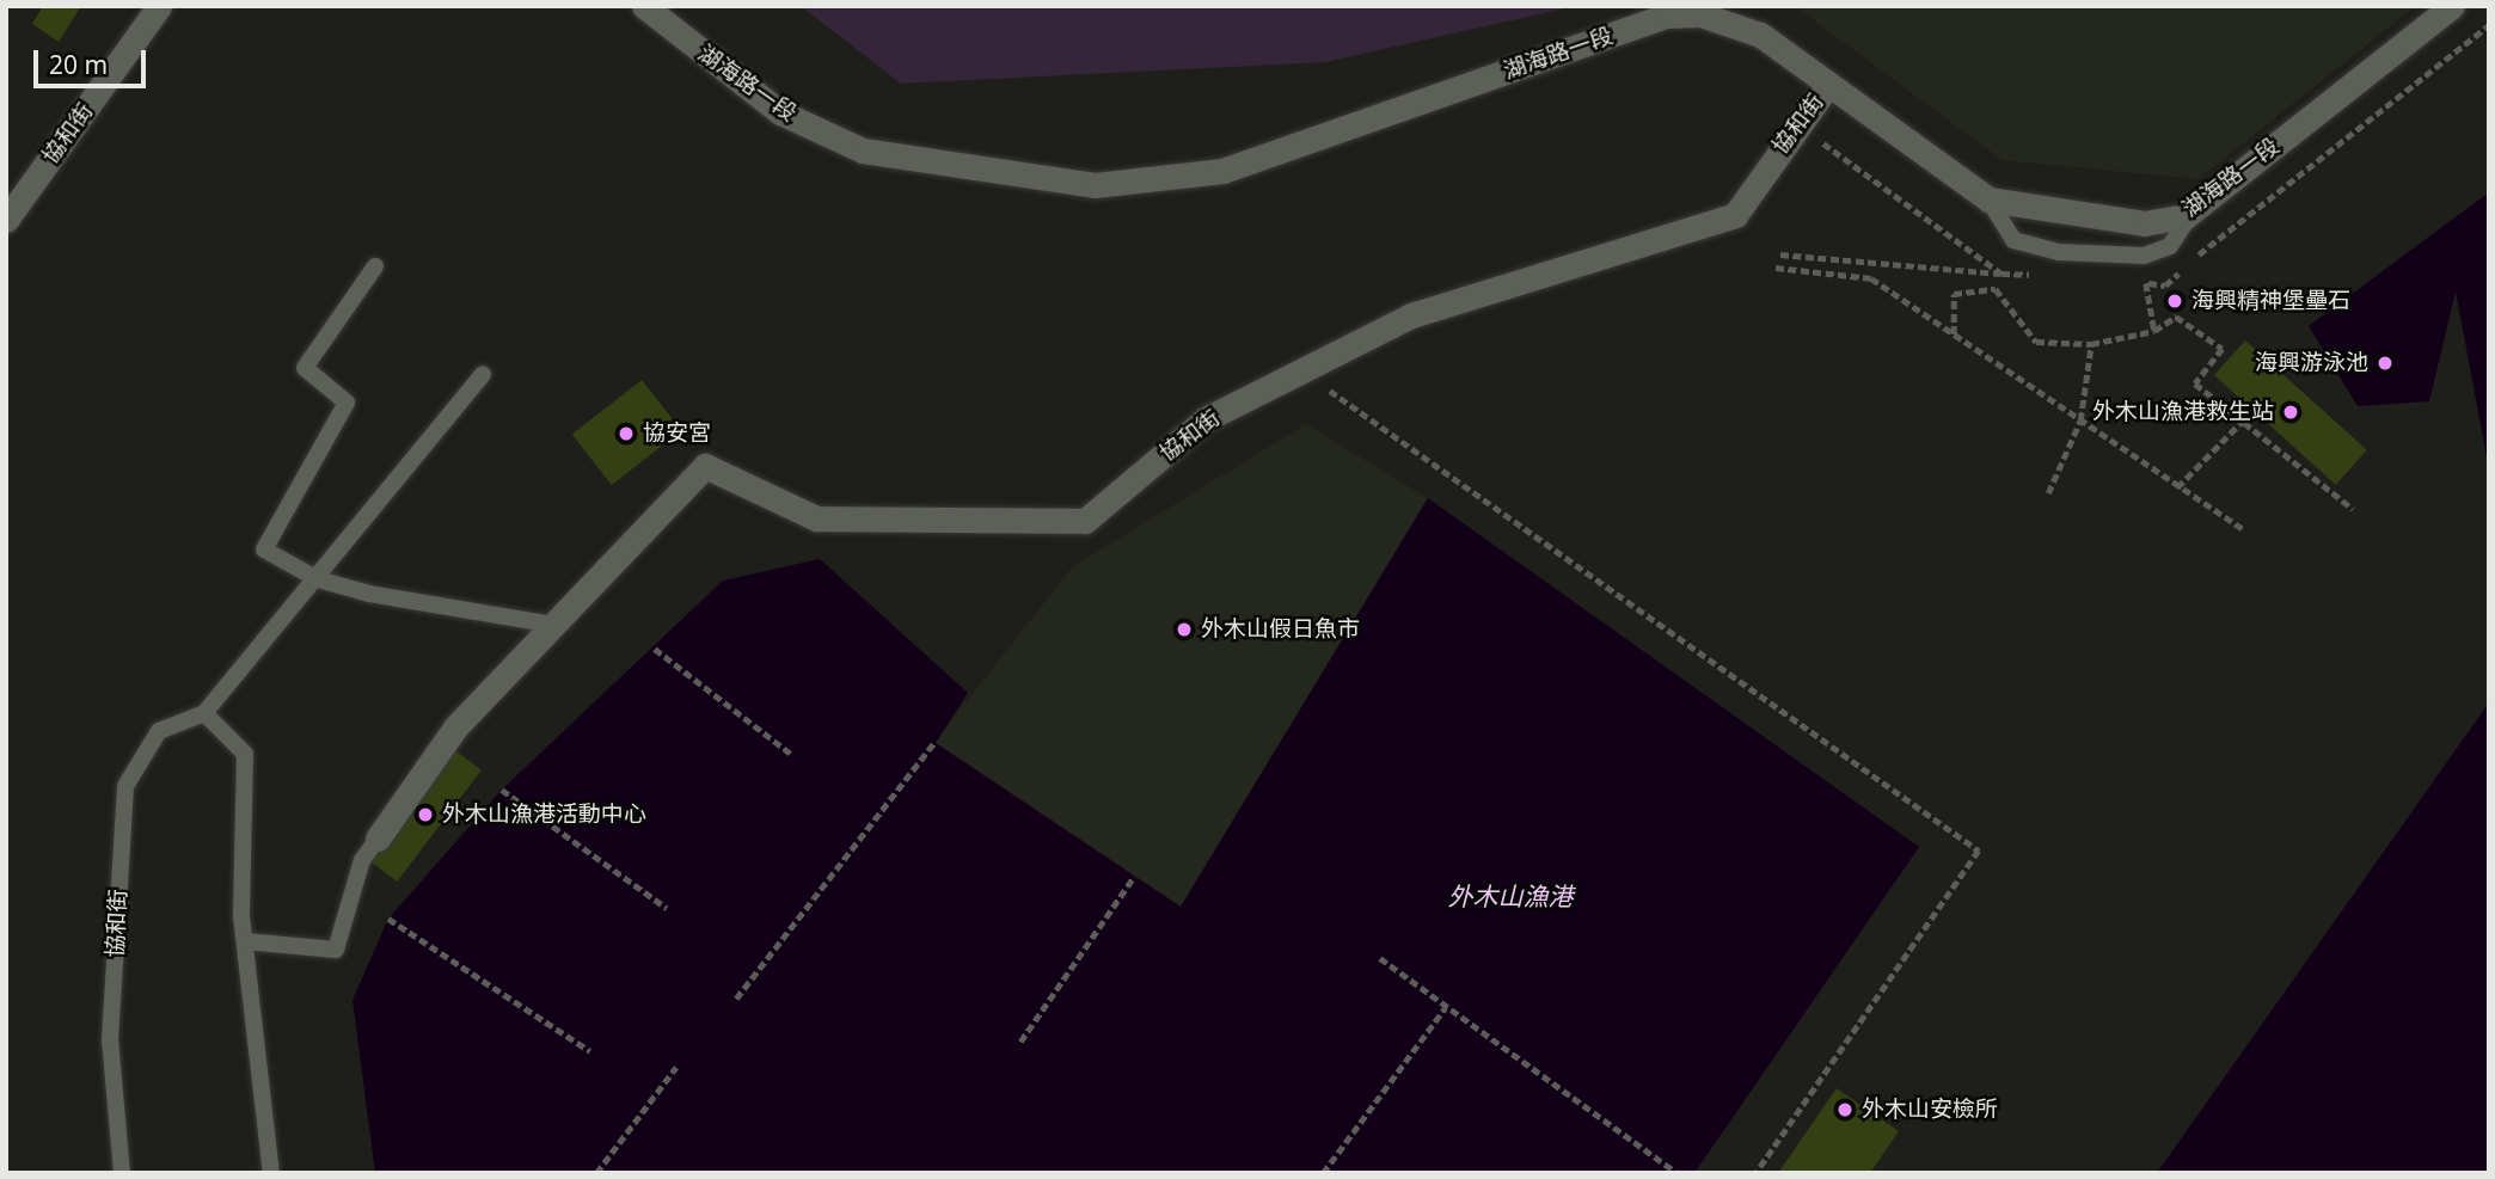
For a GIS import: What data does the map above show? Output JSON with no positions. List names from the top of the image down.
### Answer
{
  "streets": {
    "street": ["湖海路一段", "協和街"]
  },
  "crossings": [
    ["湖海路一段", "協和街"]
  ],
  "water": ["外木山漁港"],
  "places": [
    "海興精神堡壘石",
    "海興游泳池",
    "外木山漁港救生站",
    "協安宮",
    "外木山假日魚市",
    "外木山漁港活動中心",
    "外木山安檢所"
  ],
  "scale_bar": "20 m"
}
